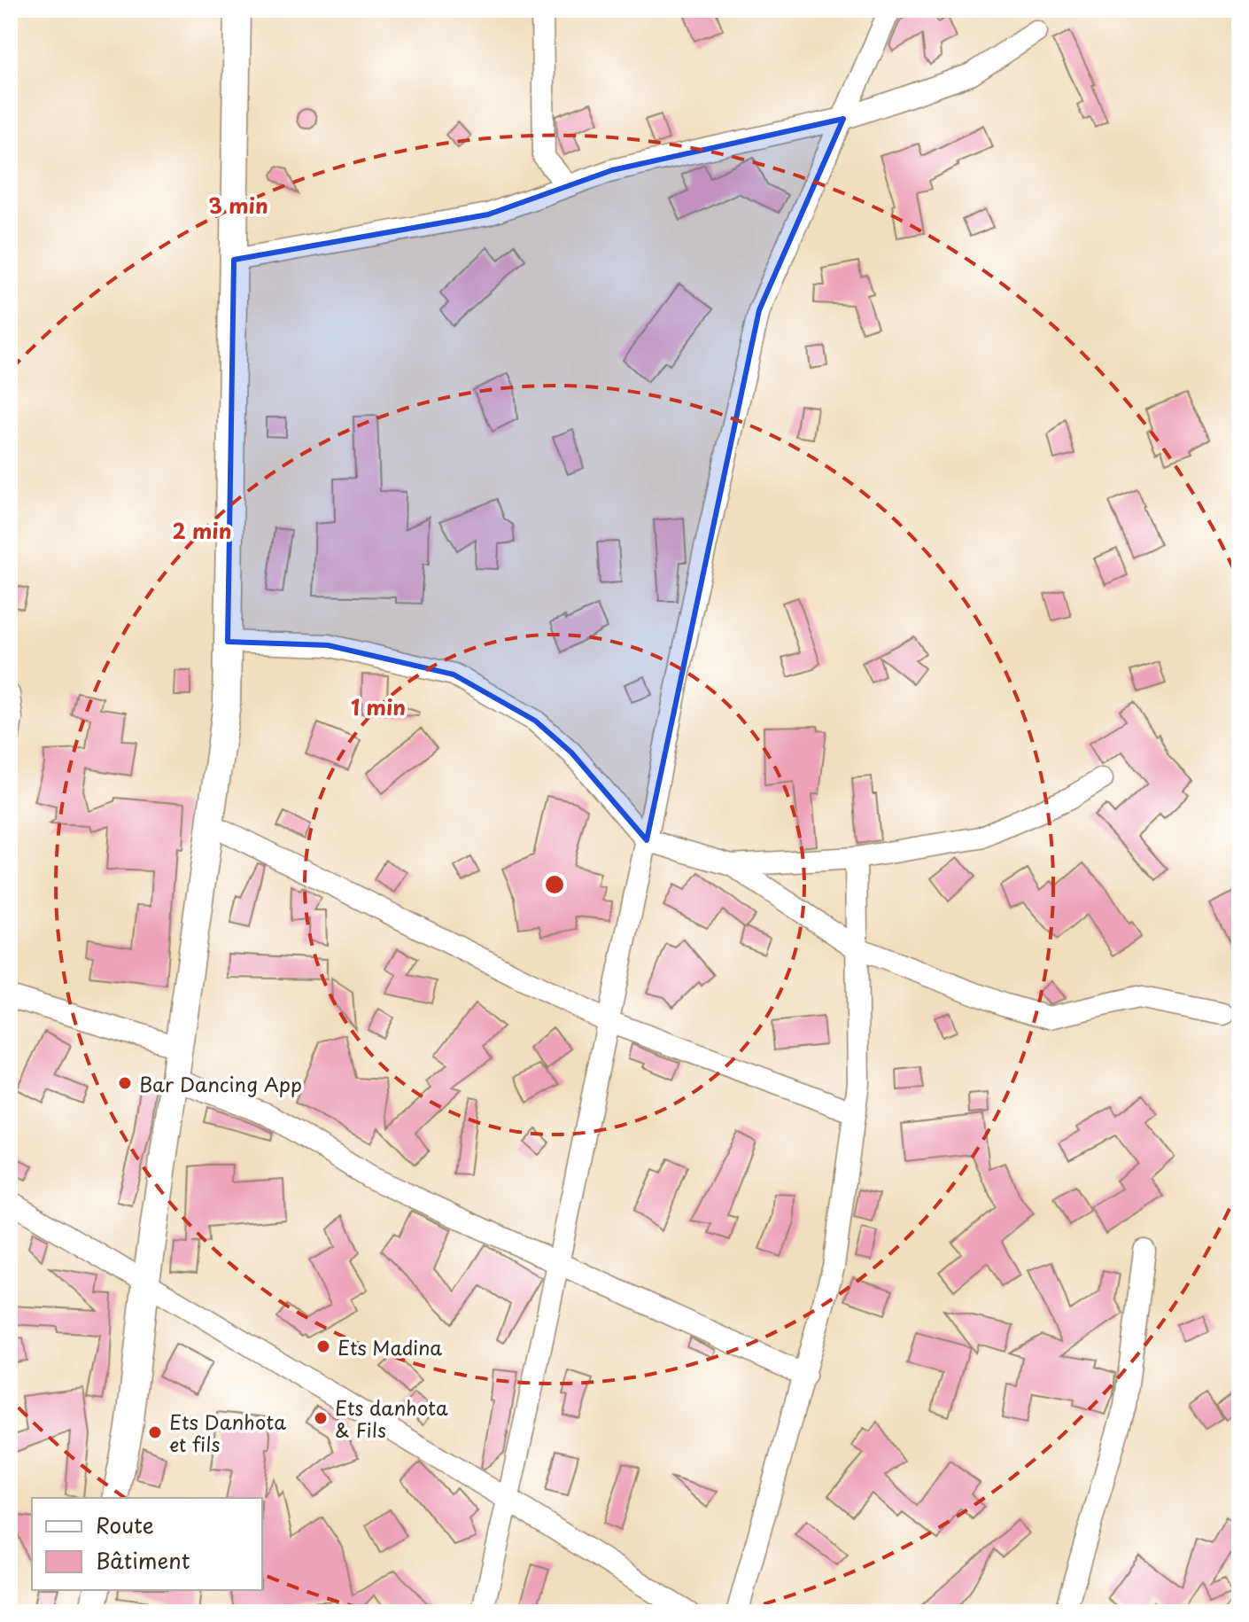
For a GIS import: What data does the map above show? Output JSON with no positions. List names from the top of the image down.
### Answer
{
  "places": [
    "Bar Dancing App",
    "Ets Madina",
    "Ets danhota & Fils",
    "Ets Danhota et fils"
  ],
  "legend": ["Route", "Bâtiment"],
  "rings": ["3 min", "2 min", "1 min"]
}
